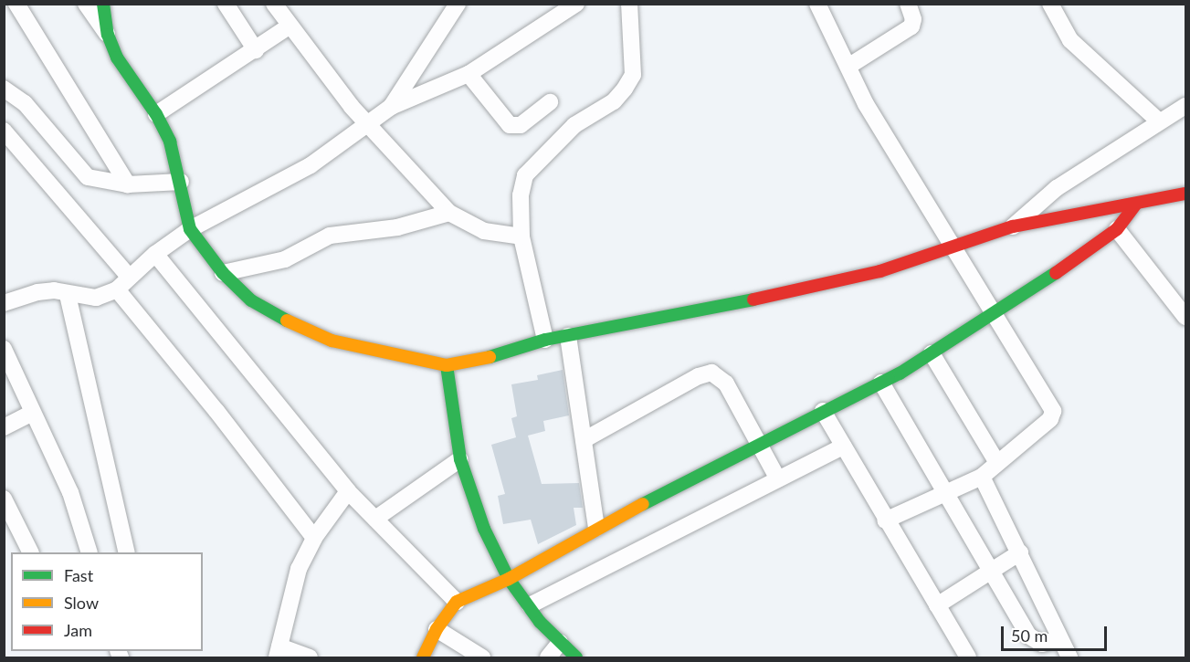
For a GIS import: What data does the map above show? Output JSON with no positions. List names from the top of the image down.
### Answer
{
  "legend": ["Fast", "Slow", "Jam"],
  "scale_bar": "50 m"
}
